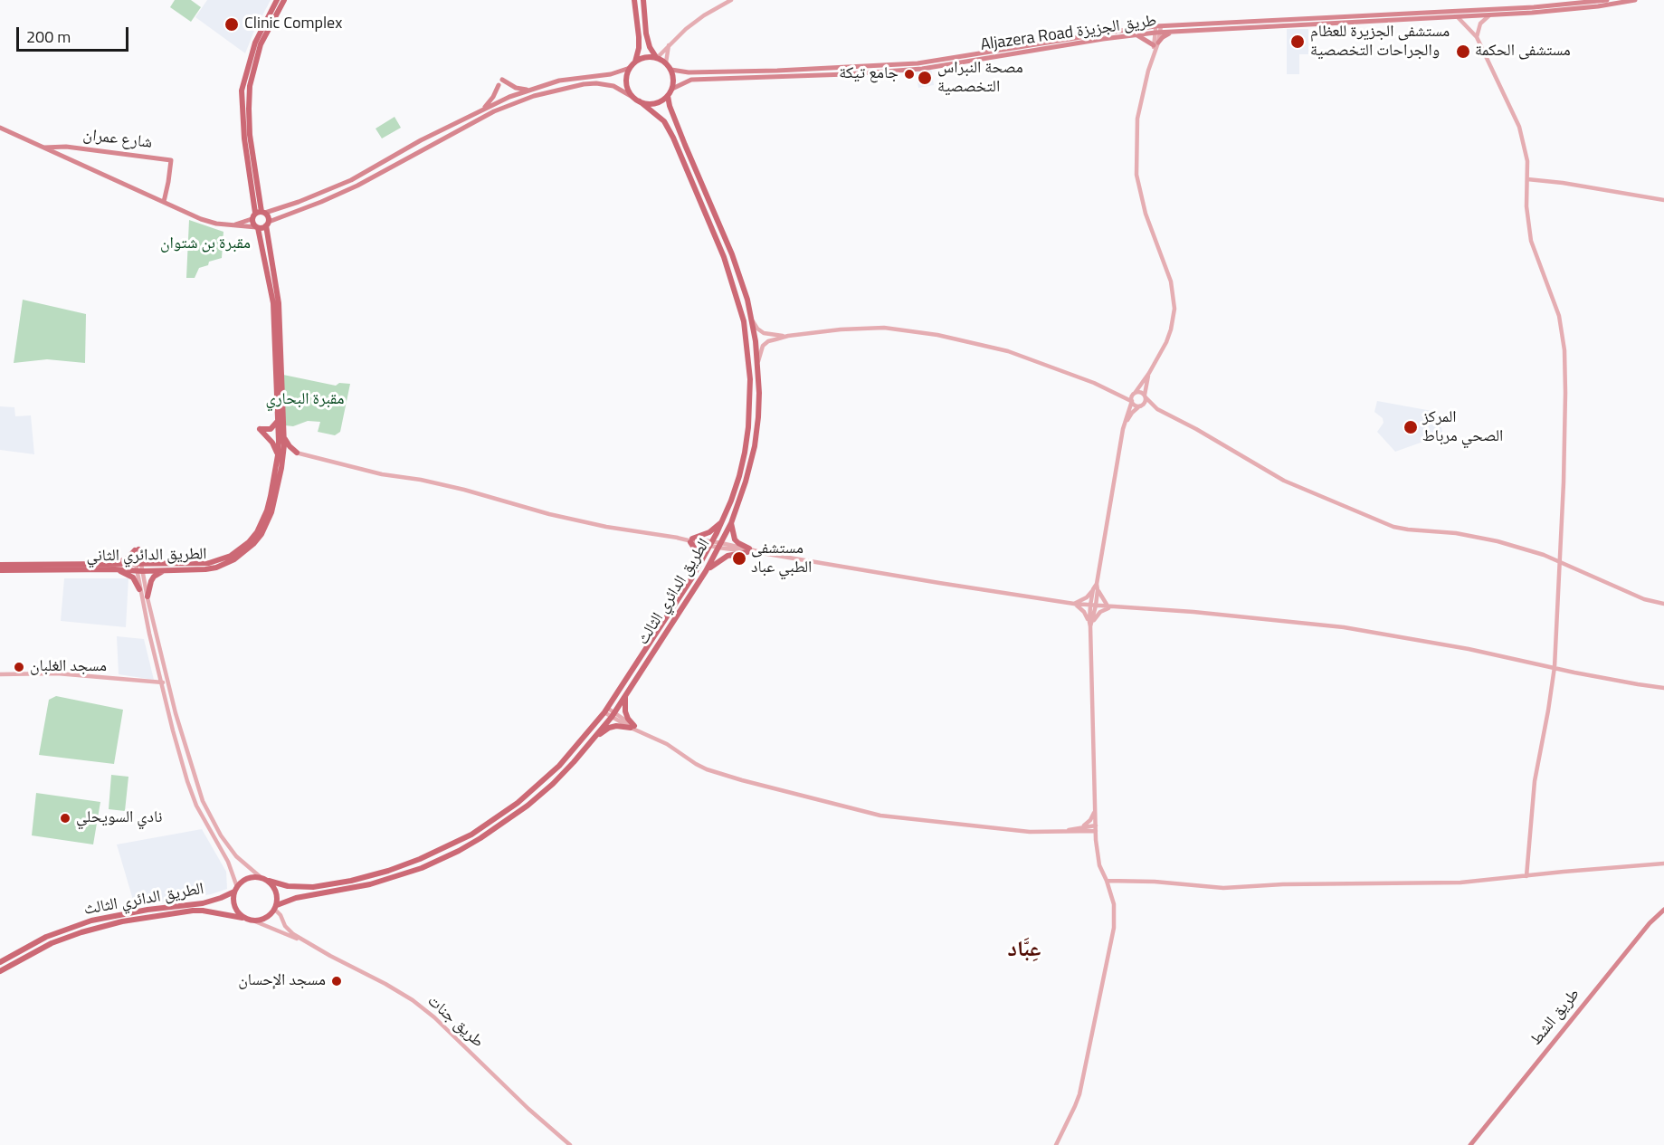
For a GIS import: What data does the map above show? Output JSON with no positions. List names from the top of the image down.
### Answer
{
  "streets": {
    "main road": [
      "Aljazera Road طريق الجزيزة",
      "شارع عمران",
      "الطريق الدائري الثاني",
      "الطريق الدائري الثالث",
      "طريق الشط"
    ],
    "street": ["طريق جنات"]
  },
  "crossings": [
    ["Aljazera Road طريق الجزيزة", "الطريق الدائري الثالث"]
  ],
  "districts": ["عِبَّاد"],
  "parks": ["مقبرة بن شتوان", "مقبرة البحاري"],
  "places": [
    "Clinic Complex",
    "مستشفى الجزيرة للعظام والجراحات التخصصية",
    "مستشفى الحكمة",
    "جامع تيكة",
    "مصحة النبراس التخصصية",
    "المركز الصحي مرباط",
    "مستشفى الطبي عباد",
    "مسجد الغلبان",
    "نادي السويحلي",
    "مسجد الإحسان"
  ],
  "scale_bar": "200 m"
}
